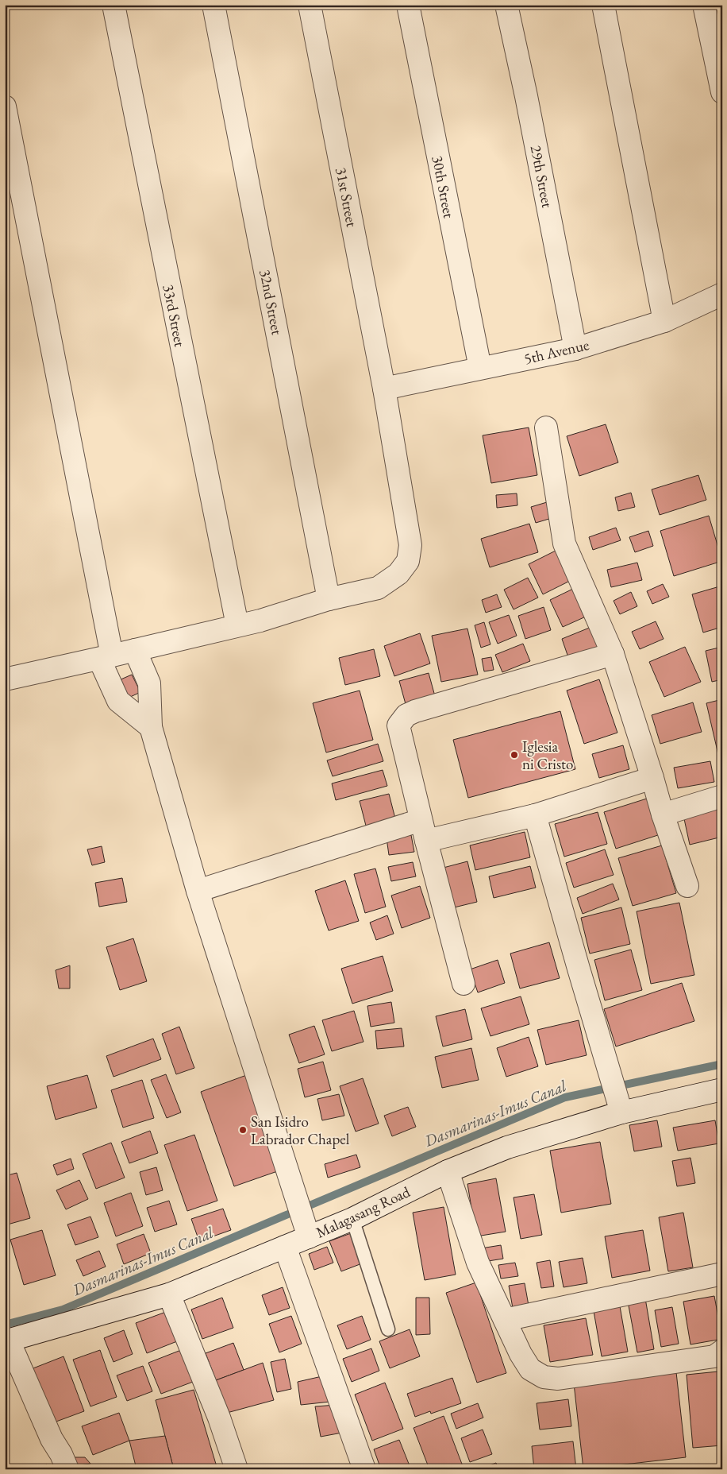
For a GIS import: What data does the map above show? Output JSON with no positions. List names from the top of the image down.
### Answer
{
  "streets": {
    "street": [
      "29th Street",
      "30th Street",
      "31st Street",
      "32nd Street",
      "33rd Street",
      "5th Avenue",
      "Malagasang Road"
    ]
  },
  "crossings": [
    ["29th Street", "5th Avenue"],
    ["30th Street", "5th Avenue"],
    ["31st Street", "32nd Street"],
    ["31st Street", "33rd Street"],
    ["31st Street", "5th Avenue"]
  ],
  "water": ["Dasmarinas-Imus Canal"],
  "places": ["Iglesia ni Cristo", "San Isidro Labrador Chapel"]
}
